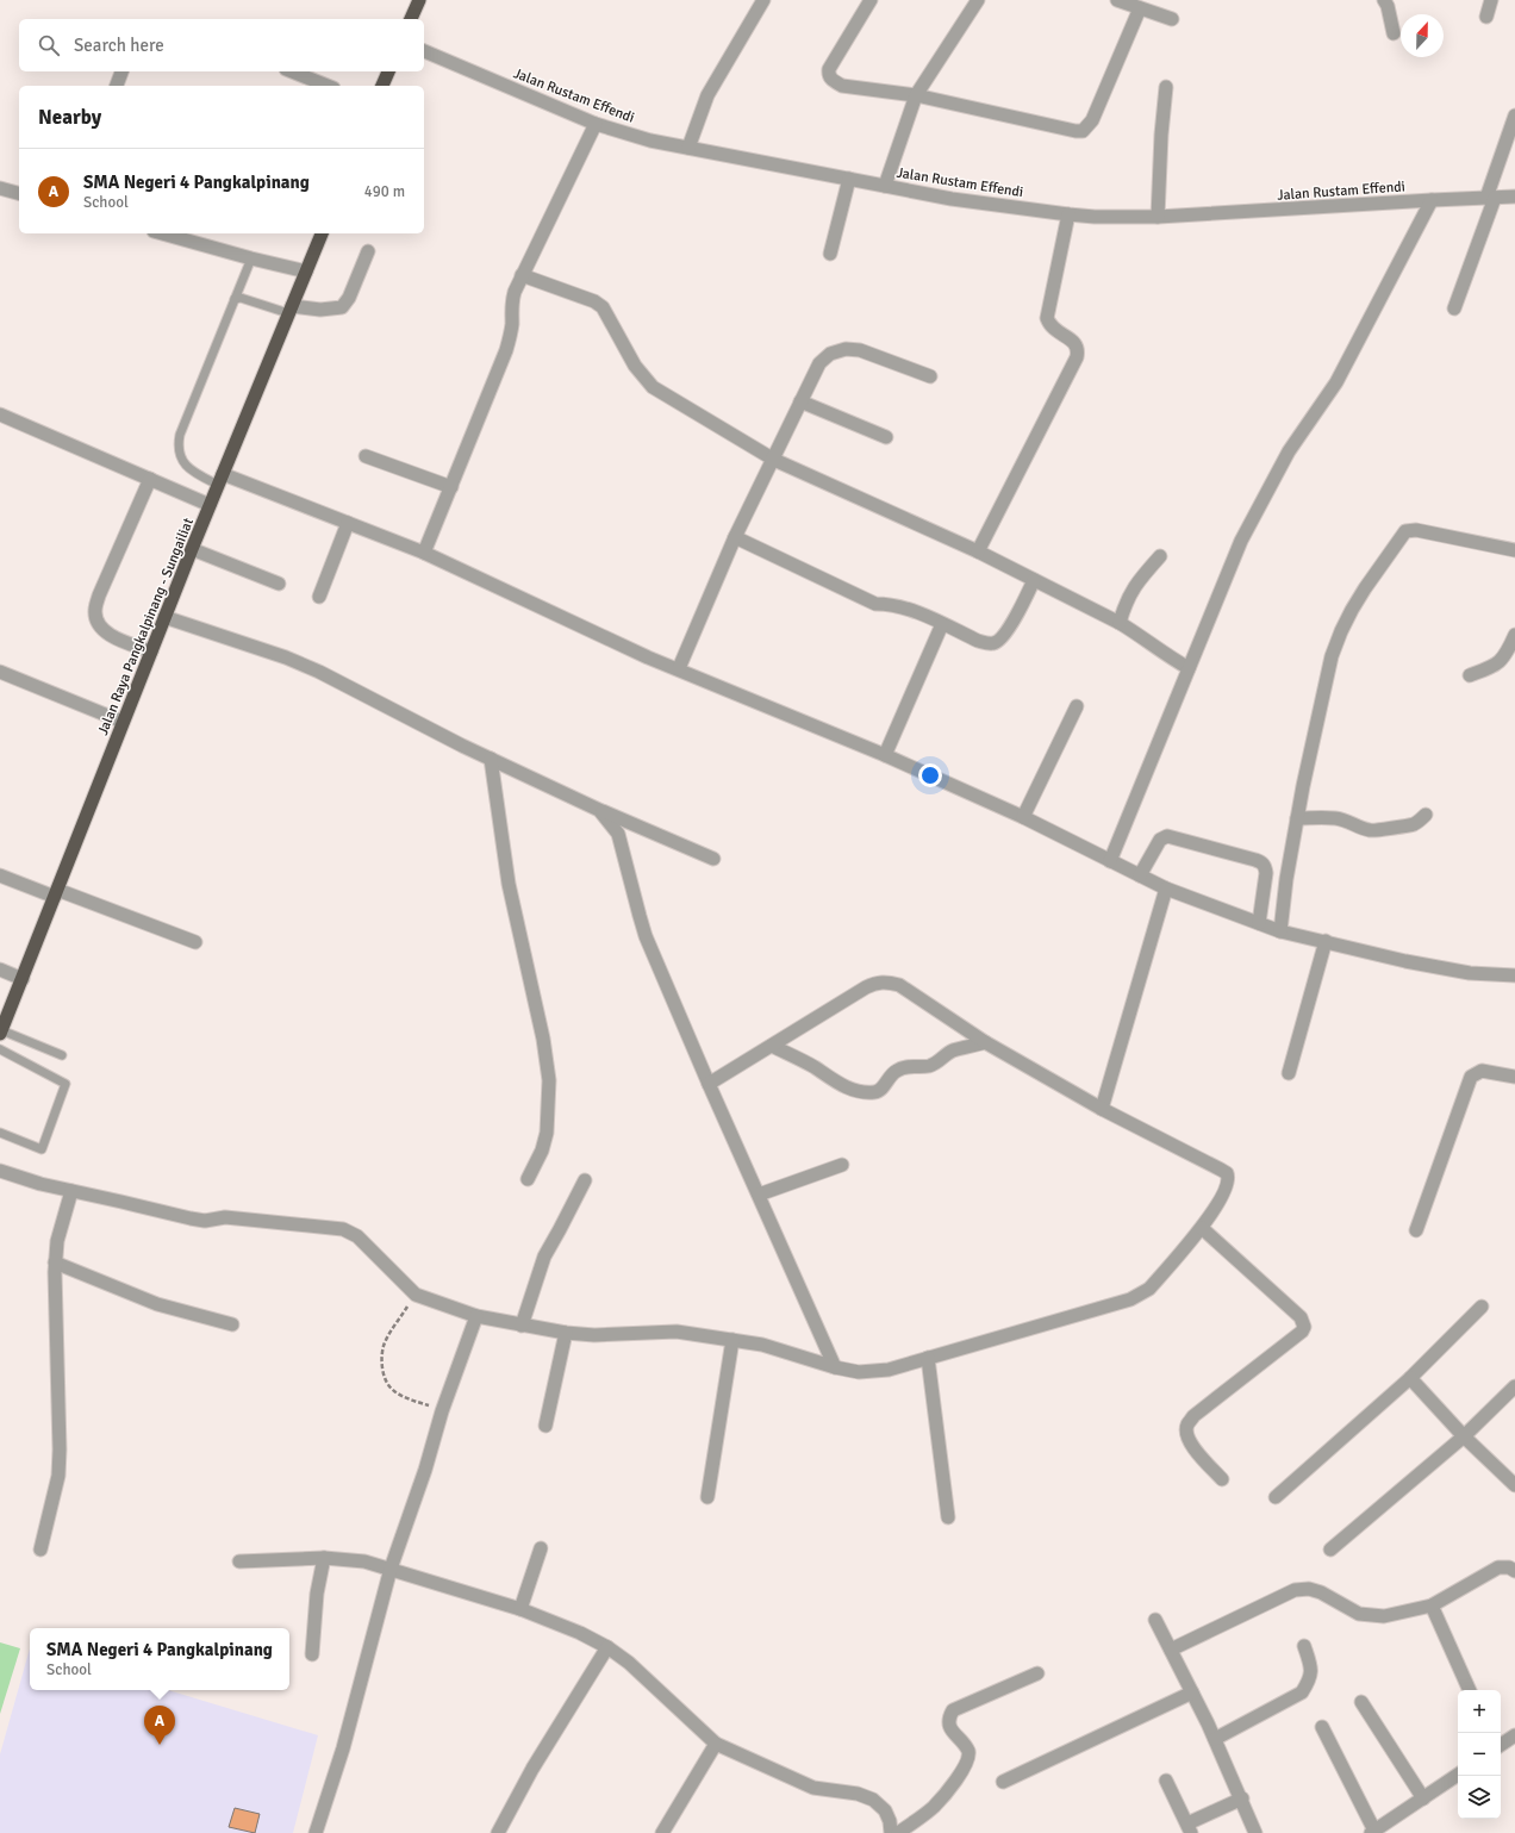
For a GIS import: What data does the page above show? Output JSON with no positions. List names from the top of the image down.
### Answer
{
  "streets": {
    "highway": ["Jalan Raya Pangkalpinang - Sungailiat"],
    "street": ["Jalan Rustam Effendi"]
  },
  "north": "top",
  "page": {
    "search": "Search here",
    "heading": "Nearby",
    "list": [
      {
        "mark": "A",
        "name": "SMA Negeri 4 Pangkalpinang",
        "note": "School",
        "value": "490 m"
      }
    ],
    "popup": ["SMA Negeri 4 Pangkalpinang", "School"],
    "map_buttons": ["+", "−"],
    "pins": "A"
  }
}
